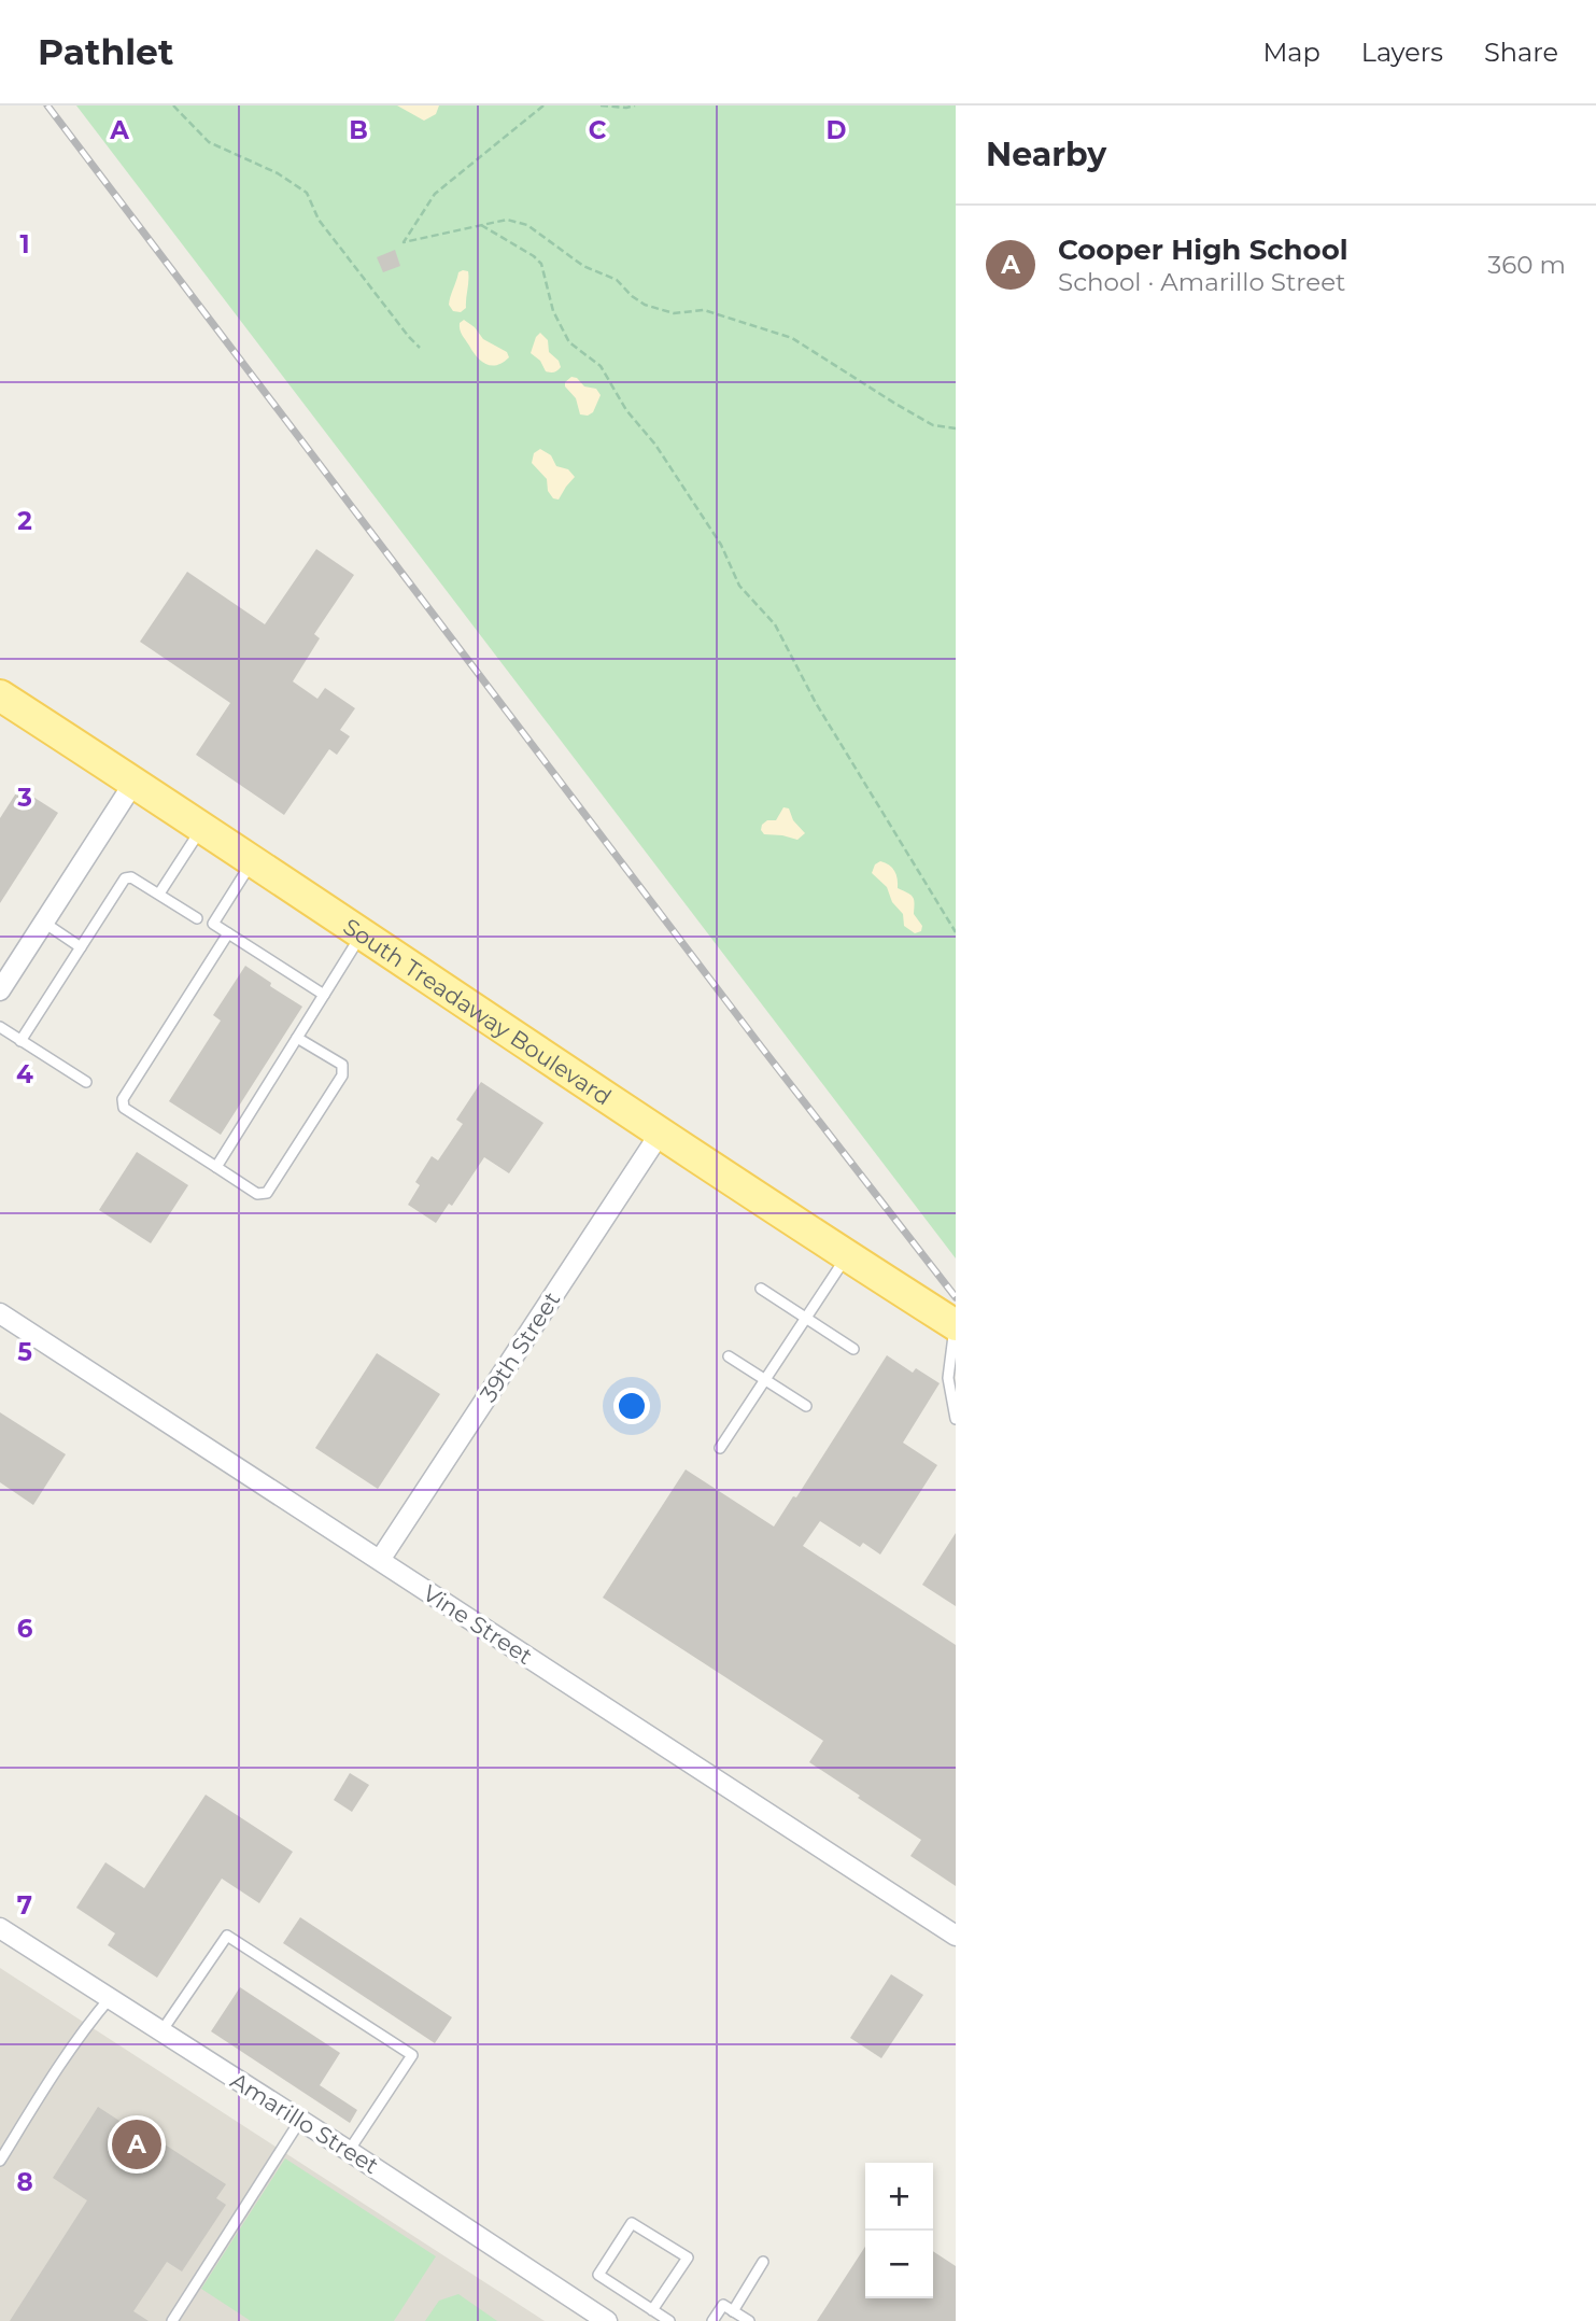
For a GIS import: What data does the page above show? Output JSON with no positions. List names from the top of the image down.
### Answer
{
  "streets": {
    "main road": ["South Treadaway Boulevard"],
    "street": ["39th Street", "Vine Street", "Amarillo Street"]
  },
  "crossings": [
    ["South Treadaway Boulevard", "39th Street"],
    ["39th Street", "Vine Street"]
  ],
  "page": {
    "header": "Pathlet",
    "nav": ["Map", "Layers", "Share"],
    "heading": "Nearby",
    "list": [
      {
        "mark": "A",
        "name": "Cooper High School",
        "note": "School · Amarillo Street",
        "value": "360 m"
      }
    ],
    "pins": "A",
    "map_buttons": ["+", "−"]
  },
  "grid": {
    "columns": [
      "A",
      "B",
      "C",
      "D"
    ],
    "rows": [
      "1",
      "2",
      "3",
      "4",
      "5",
      "6",
      "7",
      "8"
    ]
  }
}
